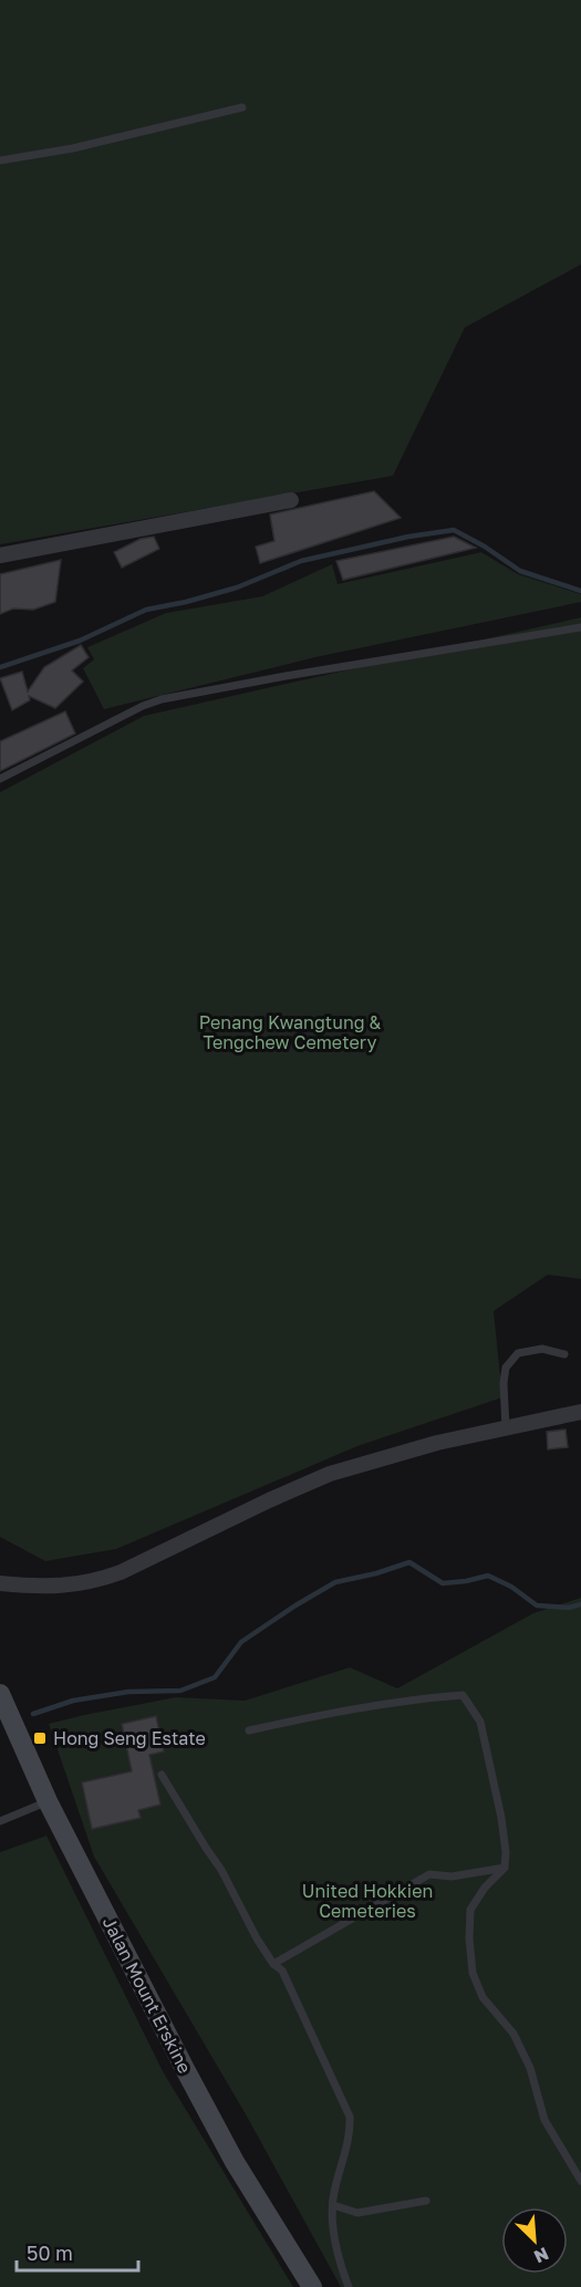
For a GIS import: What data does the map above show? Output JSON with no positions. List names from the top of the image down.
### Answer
{
  "streets": {
    "main road": ["Jalan Mount Erskine"]
  },
  "parks": ["Penang Kwangtung & Tengchew Cemetery", "United Hokkien Cemeteries"],
  "places": {
    "transit": ["Hong Seng Estate"]
  },
  "scale_bar": "50 m",
  "north": "bottom right"
}
